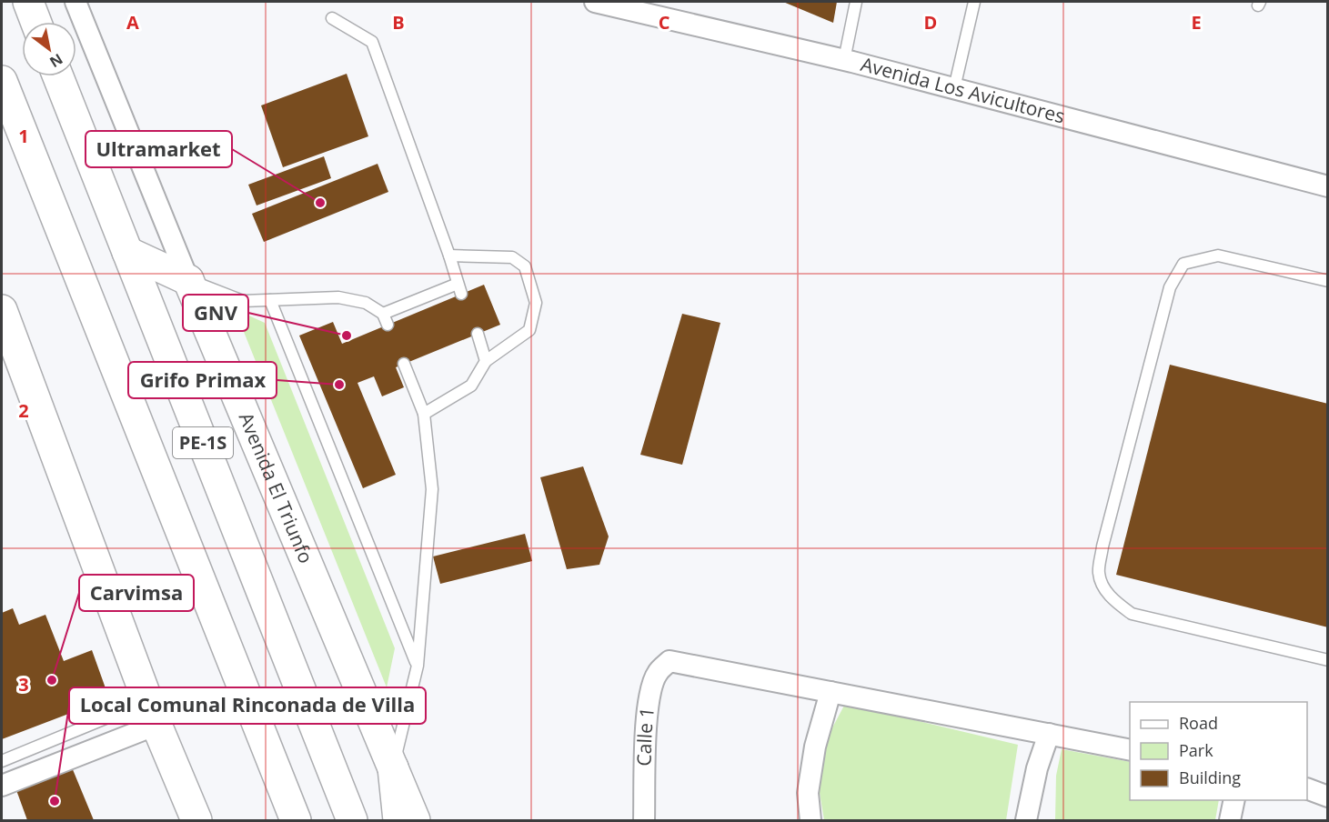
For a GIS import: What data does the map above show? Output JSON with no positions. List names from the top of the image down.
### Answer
{
  "streets": {
    "main road": ["PE-1S", "Avenida El Triunfo"],
    "street": ["Avenida Los Avicultores", "Calle 1"]
  },
  "places": [
    "Ultramarket",
    "GNV",
    "Grifo Primax",
    "Carvimsa",
    "Local Comunal Rinconada de Villa"
  ],
  "legend": ["Road", "Park", "Building"],
  "north": "bottom right",
  "grid": {
    "columns": [
      "A",
      "B",
      "C",
      "D",
      "E"
    ],
    "rows": ["1", "2", "3"]
  }
}
